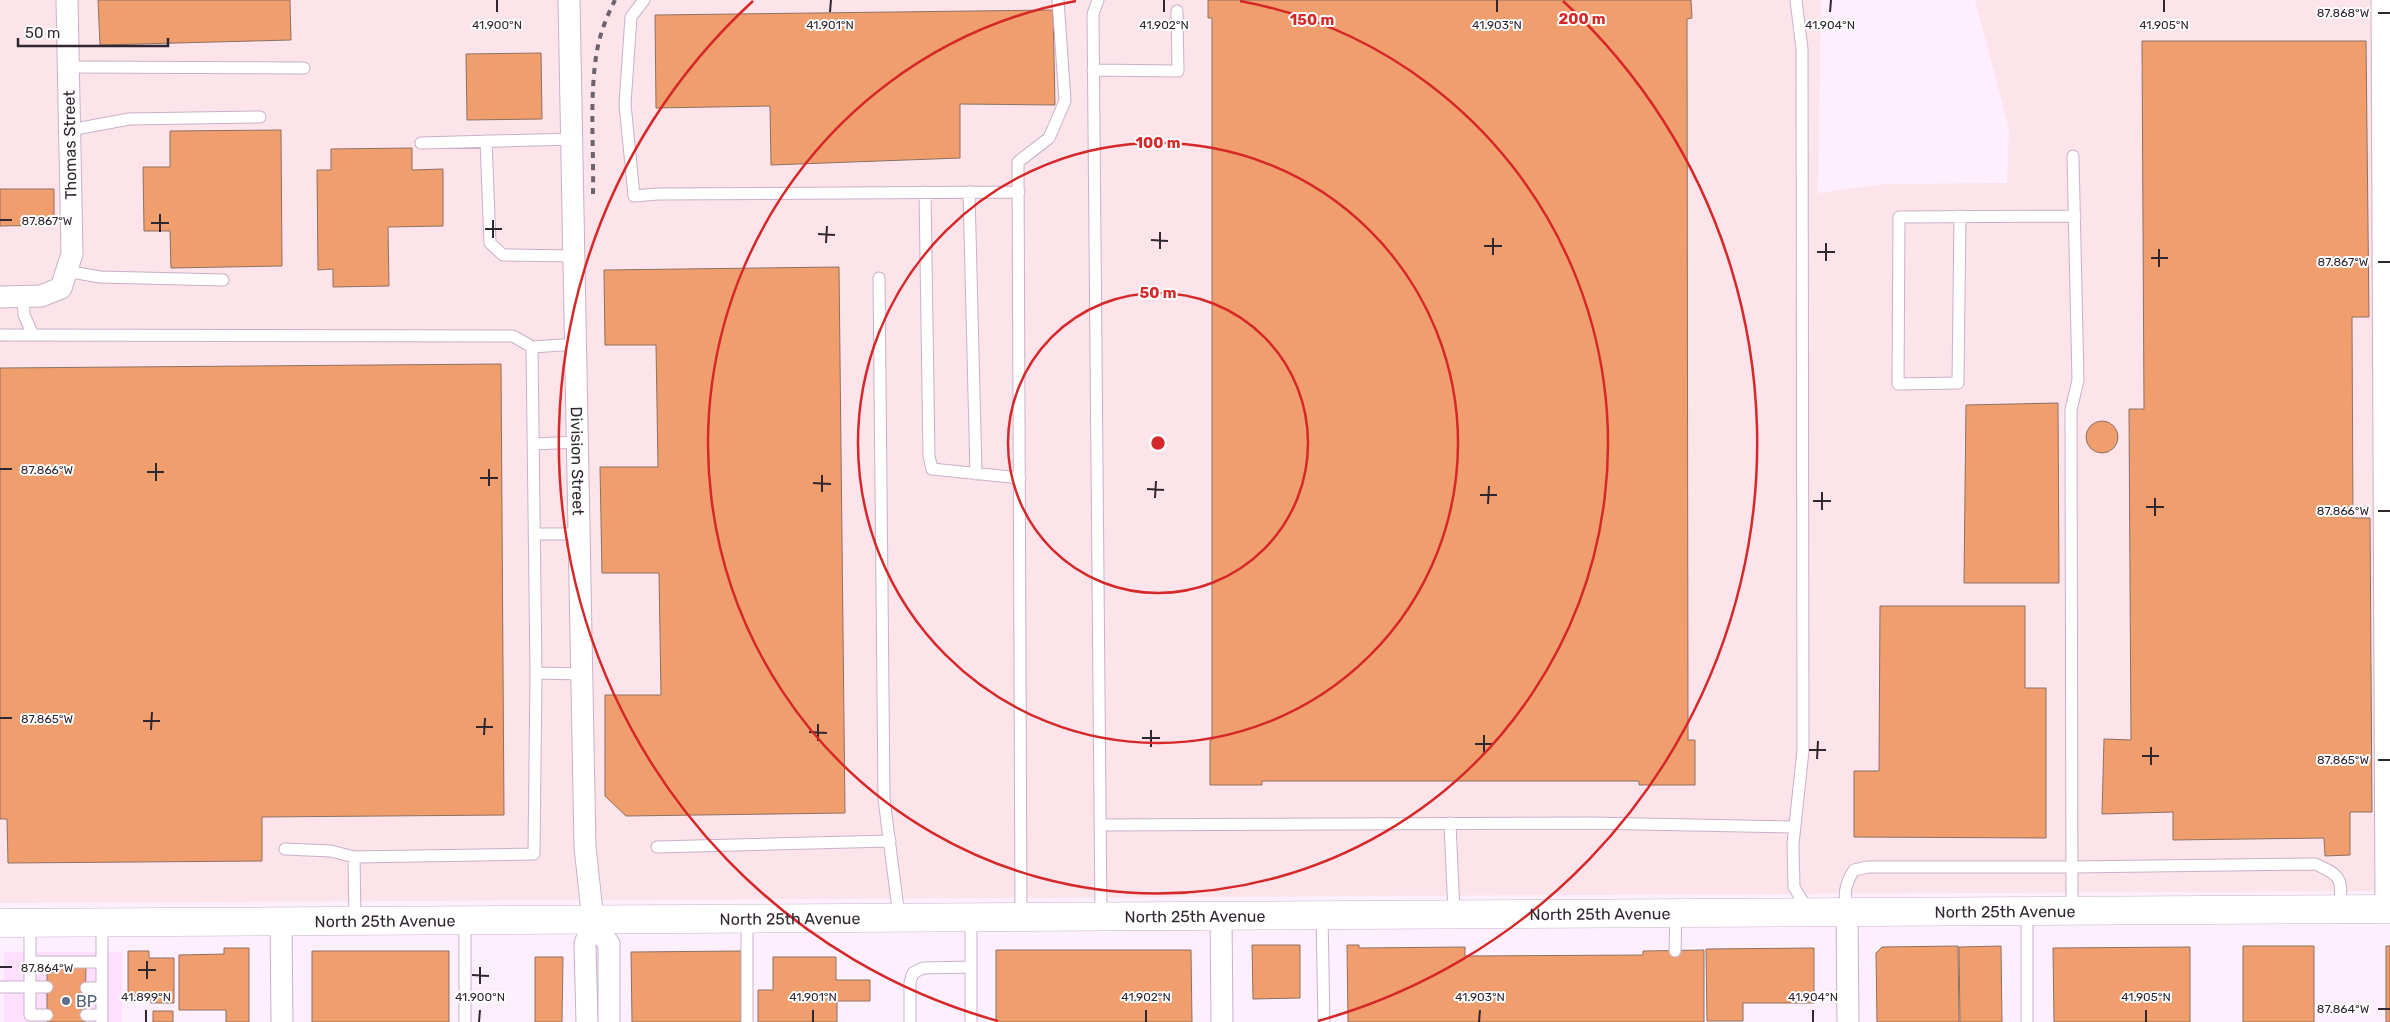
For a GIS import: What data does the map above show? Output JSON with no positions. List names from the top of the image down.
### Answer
{
  "streets": {
    "main road": ["North 25th Avenue"],
    "street": ["Thomas Street", "Division Street"]
  },
  "crossings": [
    ["Division Street", "North 25th Avenue"]
  ],
  "places": ["BP"],
  "scale_bar": "50 m",
  "coordinates": [
    "87.868°W",
    "41.900°N",
    "41.901°N",
    "41.902°N",
    "41.903°N",
    "41.904°N",
    "41.905°N",
    "87.867°W",
    "87.866°W",
    "87.865°W",
    "87.864°W",
    "41.899°N"
  ],
  "rings": [
    "200 m",
    "150 m",
    "100 m",
    "50 m"
  ]
}
